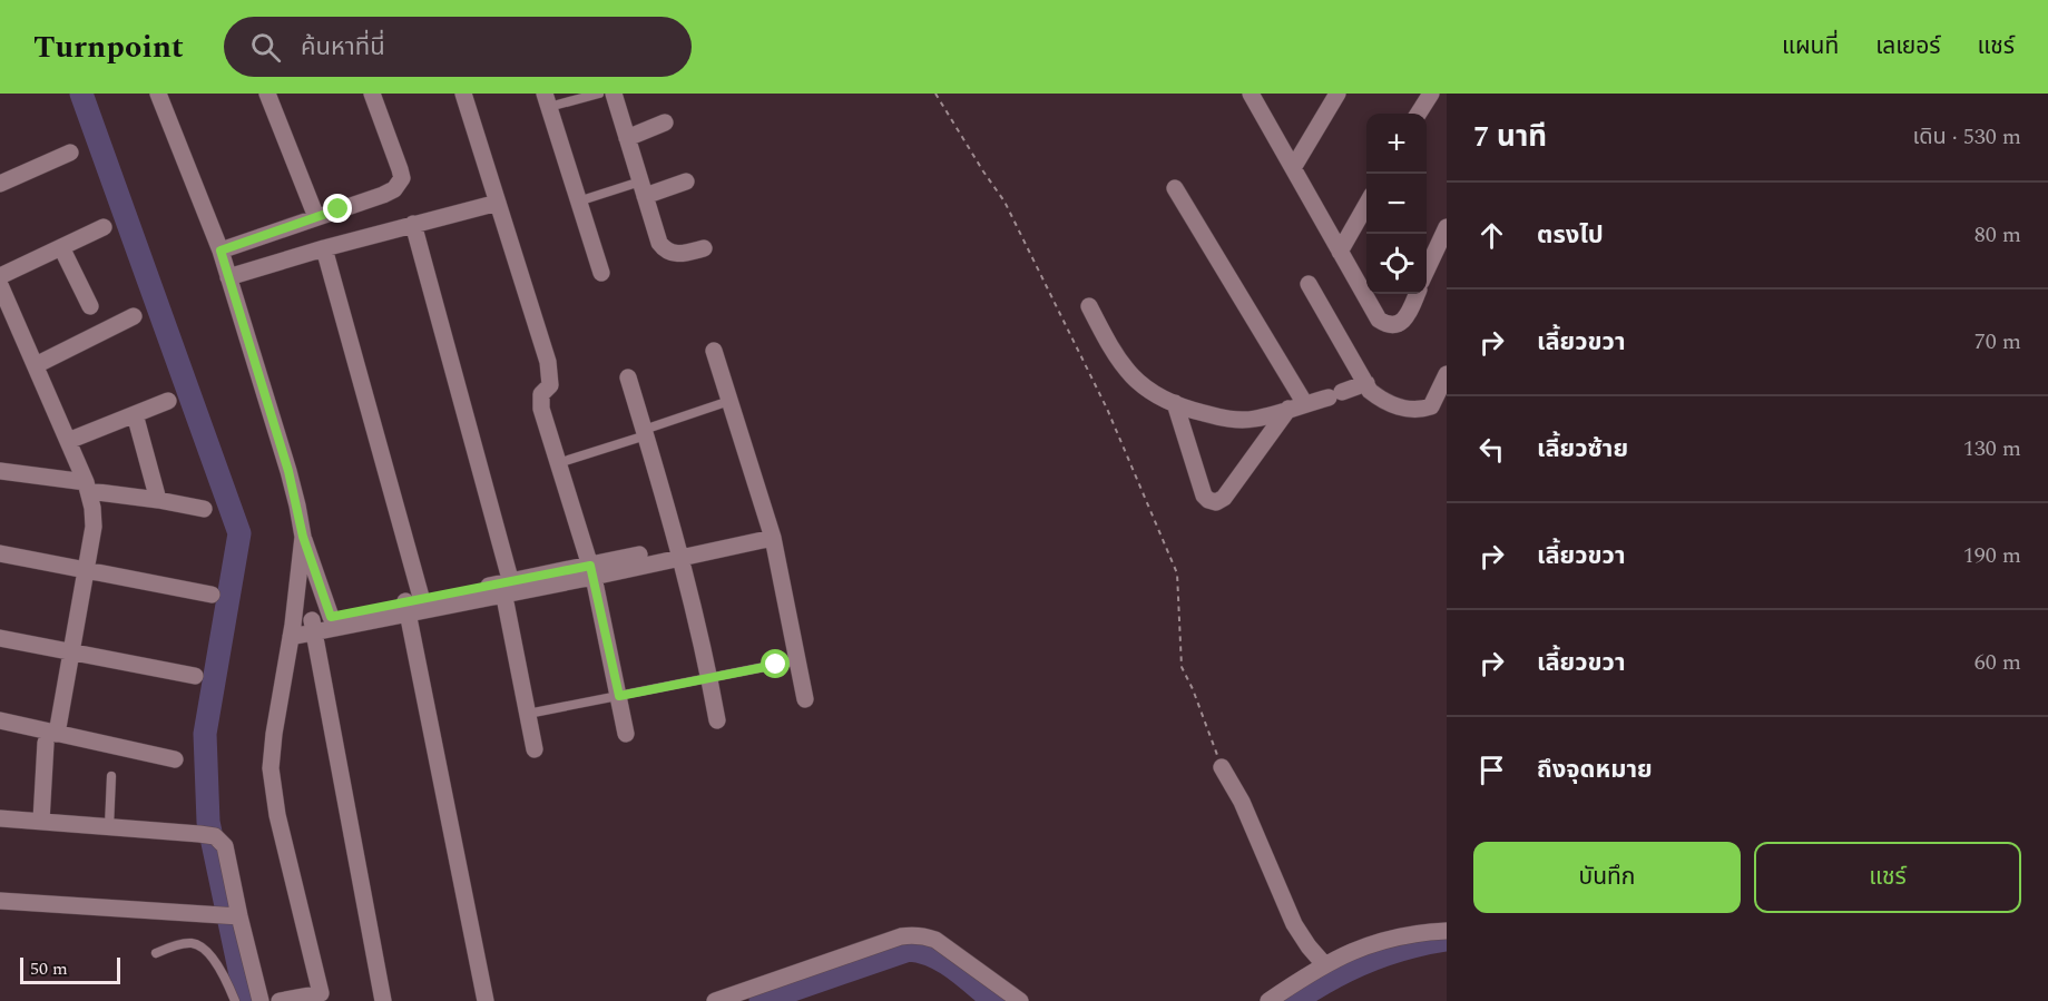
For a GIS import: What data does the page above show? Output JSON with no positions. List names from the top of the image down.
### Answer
{
  "scale_bar": "50 m",
  "page": {
    "header": "Turnpoint",
    "search": "ค้นหาที่นี่",
    "nav": ["แผนที่", "เลเยอร์", "แชร์"],
    "heading": ["7 นาที", "เดิน · 530 m"],
    "map_buttons": ["+", "−"],
    "list": [
      ["ตรงไป", "80 m"],
      ["เลี้ยวขวา", "70 m"],
      ["เลี้ยวซ้าย", "130 m"],
      ["เลี้ยวขวา", "190 m"],
      ["เลี้ยวขวา", "60 m"],
      "ถึงจุดหมาย"
    ],
    "buttons": ["บันทึก", "แชร์"],
    "scale": "50 m"
  }
}
